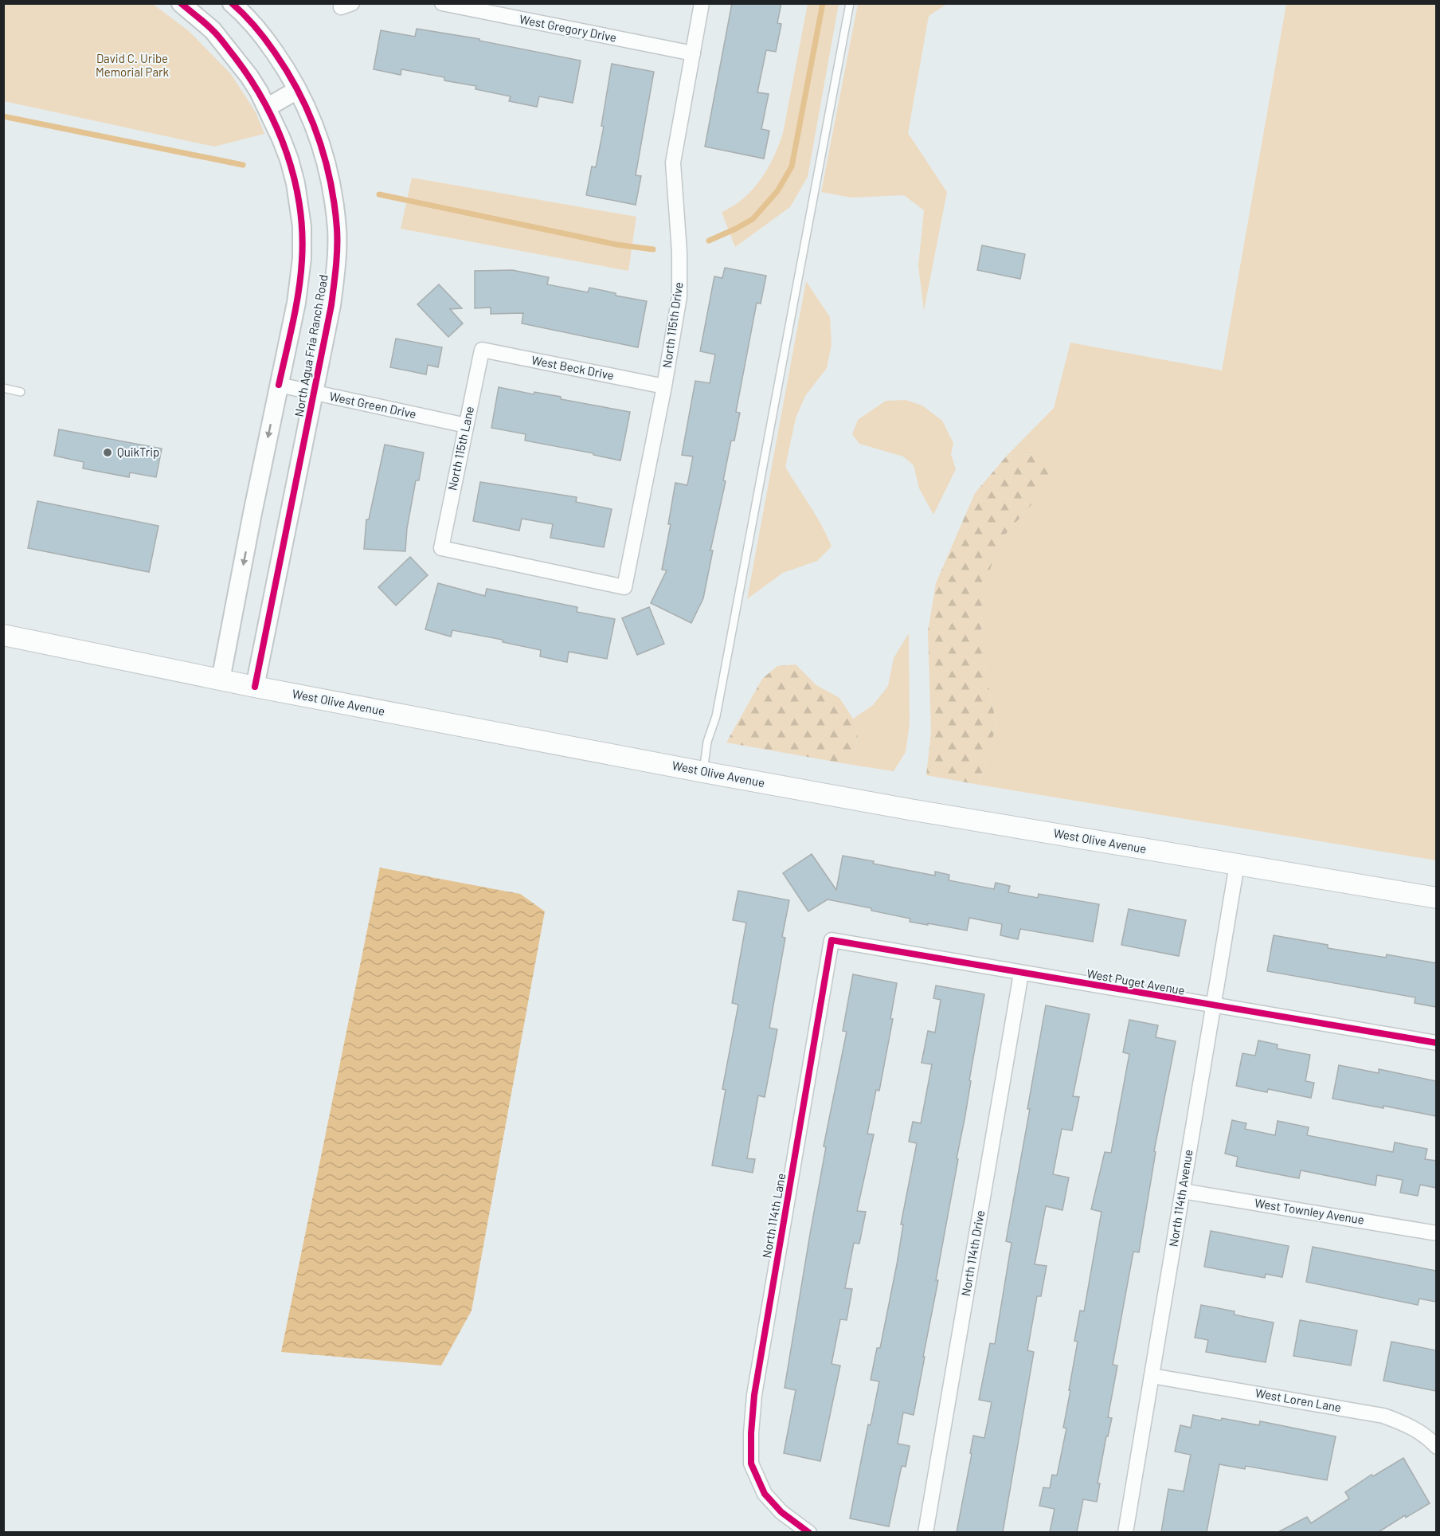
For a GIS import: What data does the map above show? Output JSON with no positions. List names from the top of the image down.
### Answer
{
  "streets": {
    "main road": ["West Olive Avenue"],
    "street": [
      "West Gregory Drive",
      "North 115th Drive",
      "North Agua Fria Ranch Road",
      "West Beck Drive",
      "West Green Drive",
      "North 115th Lane",
      "West Puget Avenue",
      "North 114th Avenue",
      "West Townley Avenue",
      "North 114th Lane",
      "North 114th Drive",
      "West Loren Lane"
    ]
  },
  "crossings": [
    ["West Gregory Drive", "North 115th Drive"],
    ["North 115th Drive", "West Beck Drive"],
    ["North 115th Drive", "North 115th Lane"],
    ["North Agua Fria Ranch Road", "West Green Drive"],
    ["North Agua Fria Ranch Road", "West Olive Avenue"],
    ["West Beck Drive", "North 115th Lane"],
    ["West Green Drive", "North 115th Lane"],
    ["West Olive Avenue", "North 114th Avenue"],
    ["West Puget Avenue", "North 114th Avenue"],
    ["West Puget Avenue", "North 114th Lane"],
    ["West Puget Avenue", "North 114th Drive"],
    ["North 114th Avenue", "West Townley Avenue"],
    ["North 114th Avenue", "West Loren Lane"]
  ],
  "parks": ["David C. Uribe Memorial Park"],
  "places": ["QuikTrip"]
}
